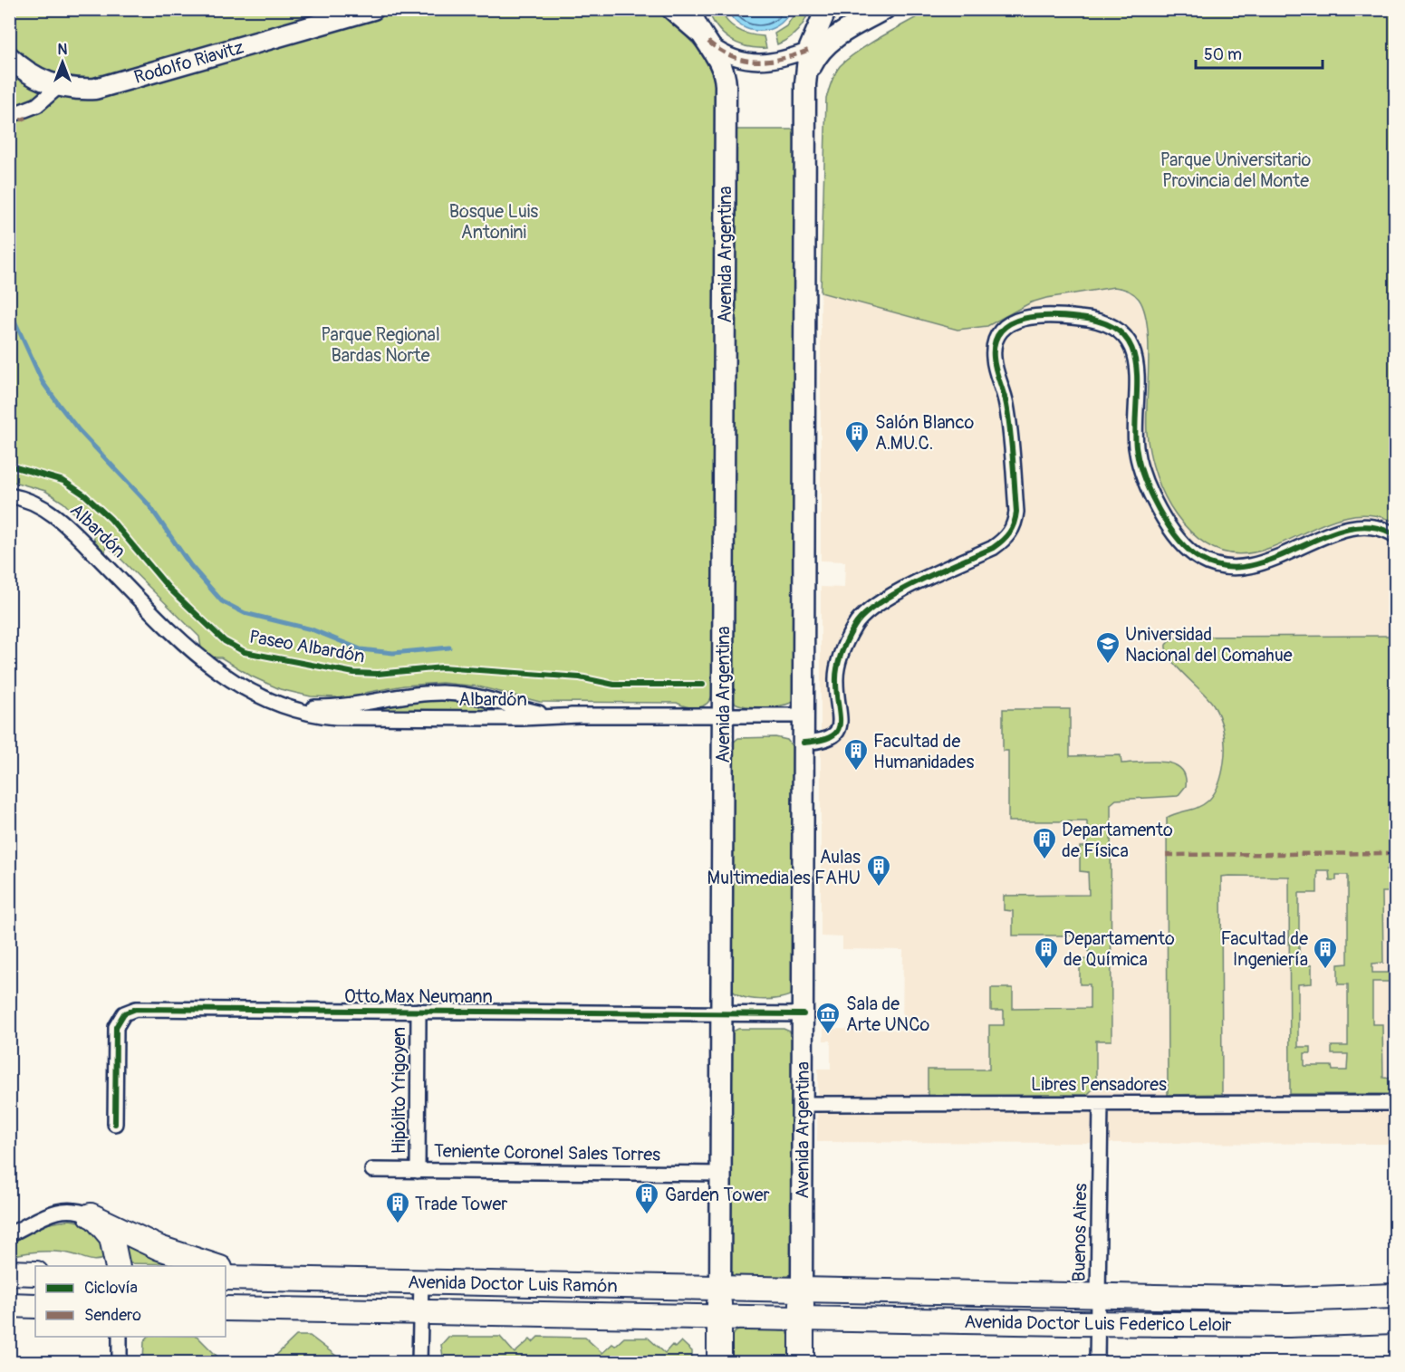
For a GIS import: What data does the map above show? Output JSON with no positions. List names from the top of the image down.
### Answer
{
  "streets": {
    "main road": [
      "Rodolfo Riavitz",
      "Avenida Argentina",
      "Avenida Doctor Luis Ramón",
      "Avenida Doctor Luis Federico Leloir"
    ],
    "street": [
      "Albardón",
      "Otto Max Neumann",
      "Libres Pensadores",
      "Hipólito Yrigoyen",
      "Teniente Coronel Sales Torres",
      "Buenos Aires"
    ],
    "cycle path": ["Paseo Albardón"]
  },
  "crossings": [
    ["Avenida Argentina", "Albardón"],
    ["Avenida Argentina", "Otto Max Neumann"],
    ["Avenida Argentina", "Libres Pensadores"],
    ["Avenida Argentina", "Teniente Coronel Sales Torres"],
    ["Avenida Argentina", "Avenida Doctor Luis Ramón"],
    ["Avenida Argentina", "Avenida Doctor Luis Federico Leloir"],
    ["Otto Max Neumann", "Hipólito Yrigoyen"],
    ["Libres Pensadores", "Buenos Aires"],
    ["Hipólito Yrigoyen", "Teniente Coronel Sales Torres"],
    ["Buenos Aires", "Avenida Doctor Luis Federico Leloir"],
    ["Avenida Doctor Luis Ramón", "Avenida Doctor Luis Federico Leloir"]
  ],
  "parks": ["Parque Universitario Provincia del Monte", "Bosque Luis Antonini", "Parque Regional Bardas Norte"],
  "places": {
    "building": [
      "Salón Blanco A.MU.C.",
      "Facultad de Humanidades",
      "Departamento de Física",
      "Aulas Multimediales FAHU",
      "Departamento de Química",
      "Facultad de Ingeniería",
      "Garden Tower",
      "Trade Tower"
    ],
    "school or university": ["Universidad Nacional del Comahue"],
    "museum": ["Sala de Arte UNCo"]
  },
  "legend": ["Ciclovía", "Sendero"],
  "scale_bar": "50 m",
  "north": "top"
}
